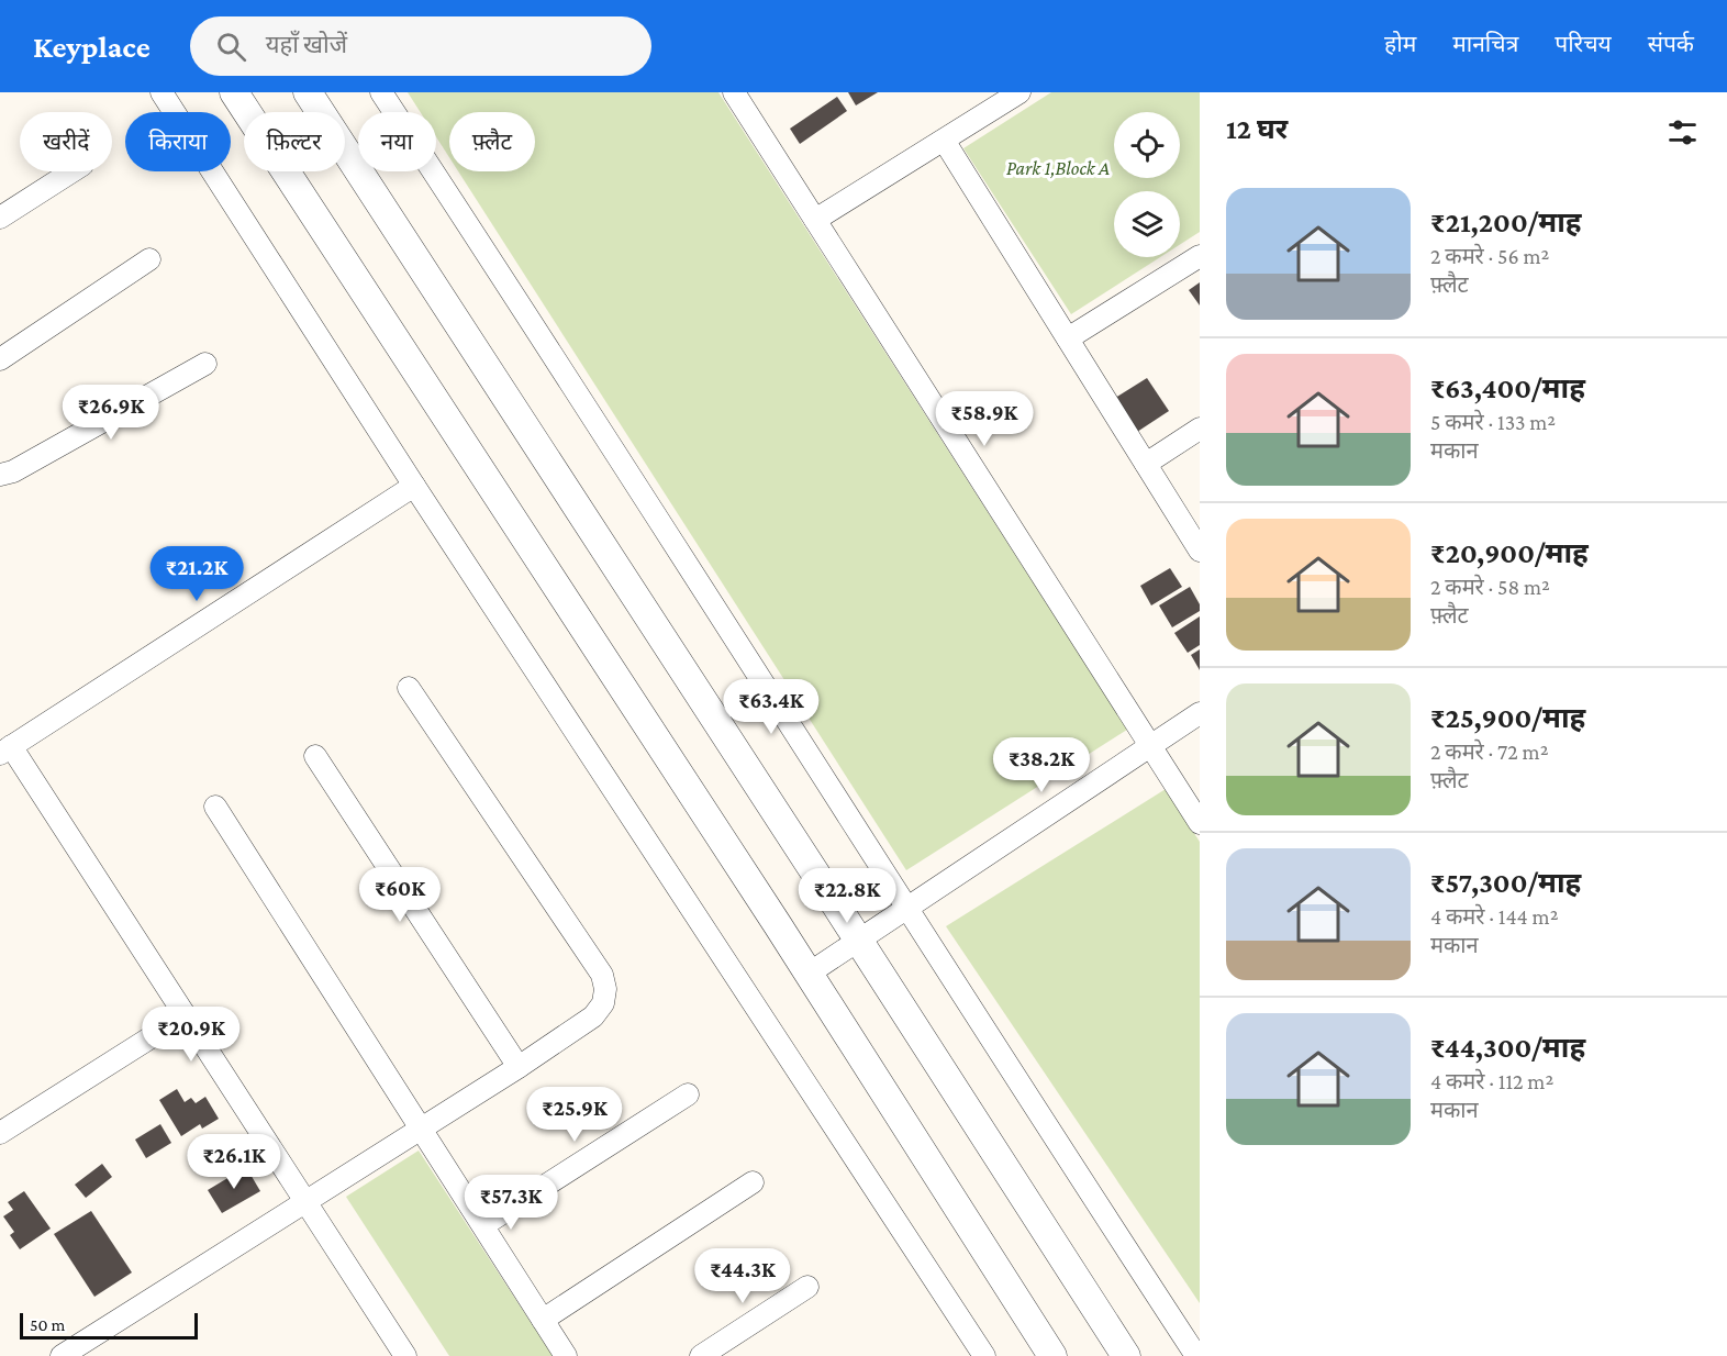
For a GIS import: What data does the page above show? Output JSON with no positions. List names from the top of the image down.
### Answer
{
  "parks": ["Park 1,Block A"],
  "scale_bar": "50 m",
  "page": {
    "header": "Keyplace",
    "search": "यहाँ खोजें",
    "nav": [
      "होम",
      "मानचित्र",
      "परिचय",
      "संपर्क"
    ],
    "heading": "12 घर",
    "chip": [
      "खरीदें",
      "किराया",
      "फ़िल्टर",
      "नया",
      "फ़्लैट"
    ],
    "list": [
      {
        "name": "₹21,200/माह",
        "note": "2 कमरे · 56 m² · फ़्लैट"
      },
      {
        "name": "₹63,400/माह",
        "note": "5 कमरे · 133 m² · मकान"
      },
      {
        "name": "₹20,900/माह",
        "note": "2 कमरे · 58 m² · फ़्लैट"
      },
      {
        "name": "₹25,900/माह",
        "note": "2 कमरे · 72 m² · फ़्लैट"
      },
      {
        "name": "₹57,300/माह",
        "note": "4 कमरे · 144 m² · मकान"
      },
      {
        "name": "₹44,300/माह",
        "note": "4 कमरे · 112 m² · मकान"
      }
    ],
    "price": [
      "₹26.9K",
      "₹58.9K",
      "₹21.2K",
      "₹63.4K",
      "₹38.2K",
      "₹60K",
      "₹22.8K",
      "₹20.9K",
      "₹25.9K",
      "₹26.1K",
      "₹57.3K",
      "₹44.3K"
    ],
    "scale": "50 m"
  }
}
